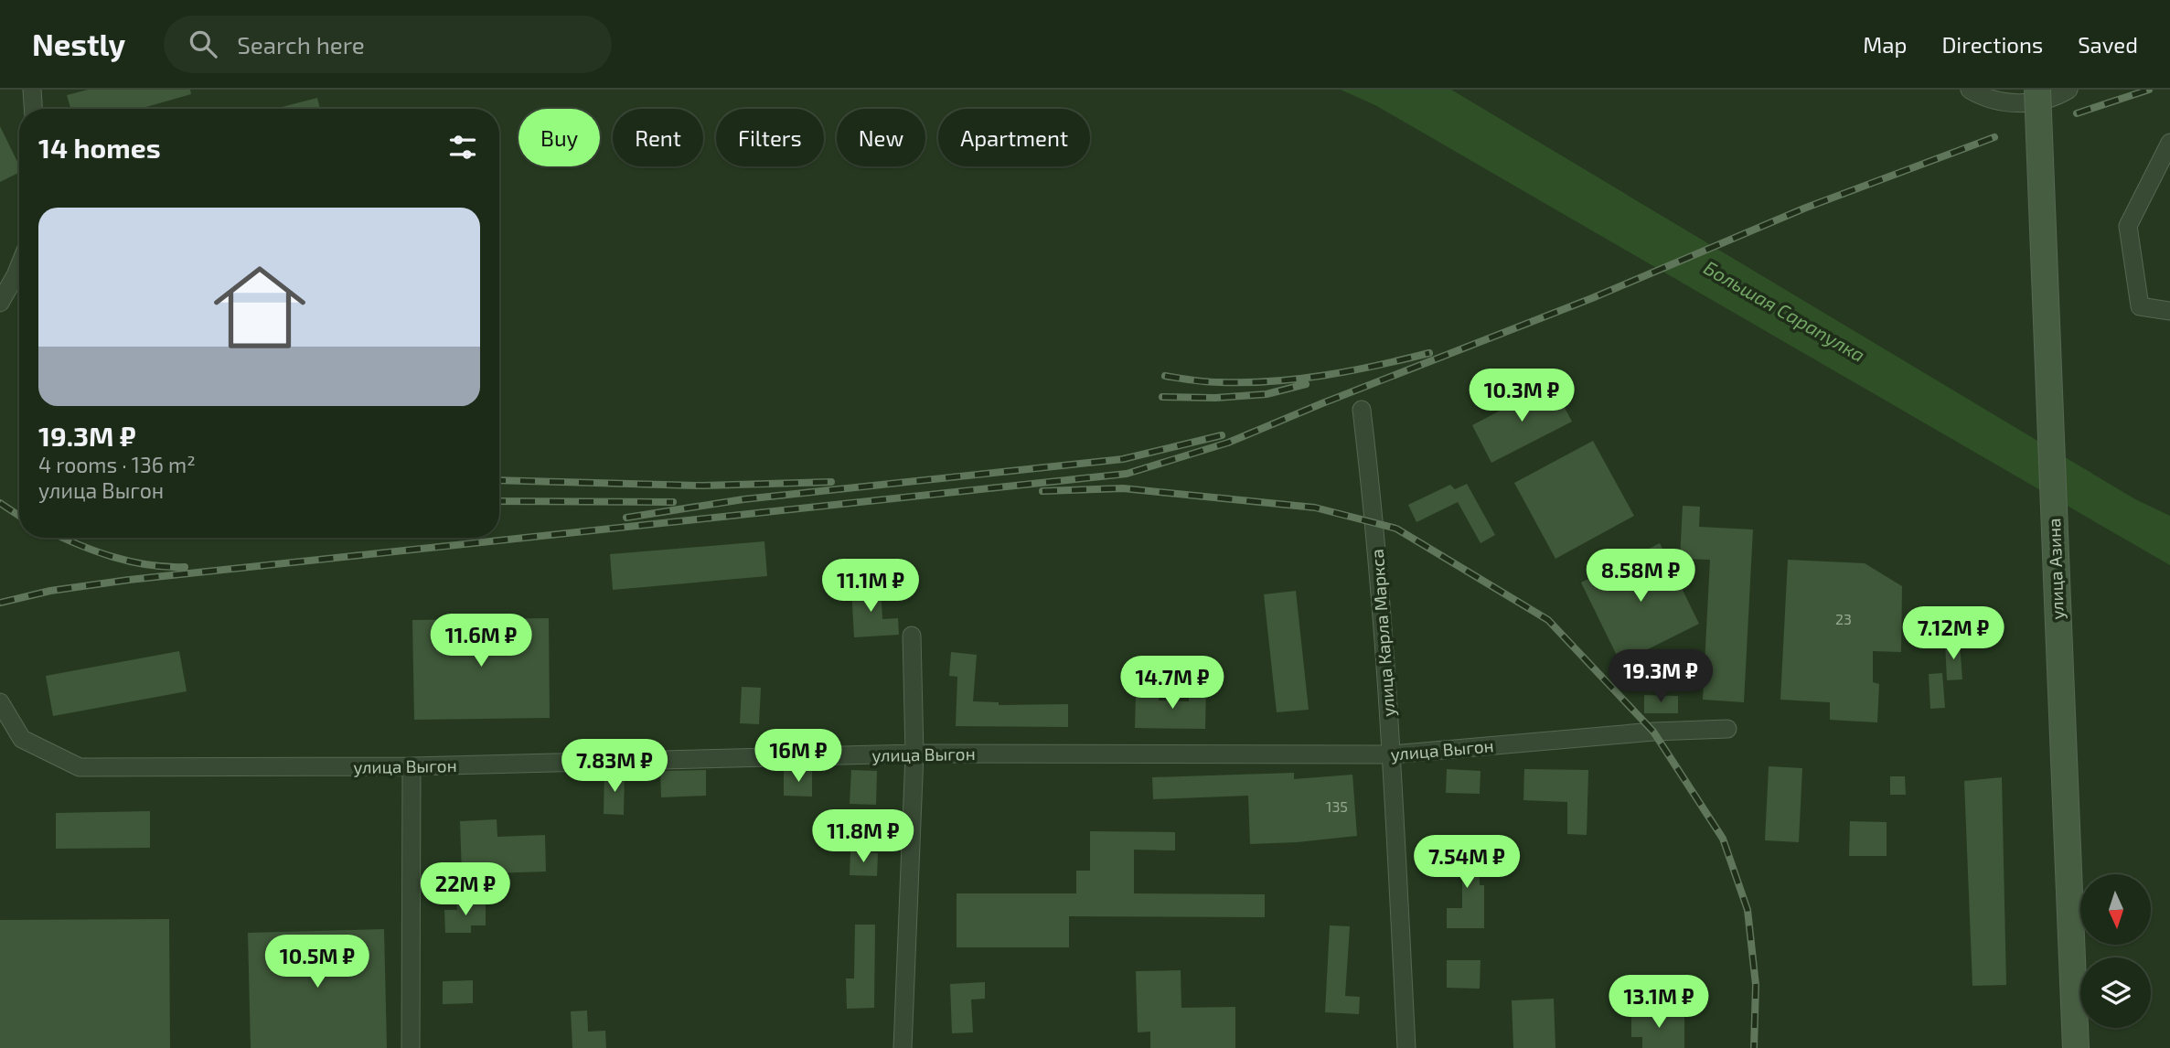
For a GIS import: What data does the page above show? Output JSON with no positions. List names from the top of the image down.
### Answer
{
  "streets": {
    "main road": ["улица Азина"],
    "street": ["улица Карла Маркса", "улица Выгон"]
  },
  "crossings": [
    ["улица Карла Маркса", "улица Выгон"]
  ],
  "water": ["Большая Сарапулка"],
  "house_numbers": ["23", "135"],
  "north": "bottom",
  "page": {
    "header": "Nestly",
    "search": "Search here",
    "nav": ["Map", "Directions", "Saved"],
    "chip": [
      "Buy",
      "Rent",
      "Filters",
      "New",
      "Apartment"
    ],
    "heading": "14 homes",
    "list": [
      {
        "name": "19.3M ₽",
        "note": "4 rooms · 136 m² · улица Выгон"
      }
    ],
    "price": [
      "10.3M ₽",
      "8.58M ₽",
      "11.1M ₽",
      "7.12M ₽",
      "11.6M ₽",
      "19.3M ₽",
      "14.7M ₽",
      "16M ₽",
      "7.83M ₽",
      "11.8M ₽",
      "7.54M ₽",
      "22M ₽",
      "10.5M ₽",
      "13.1M ₽"
    ]
  }
}
